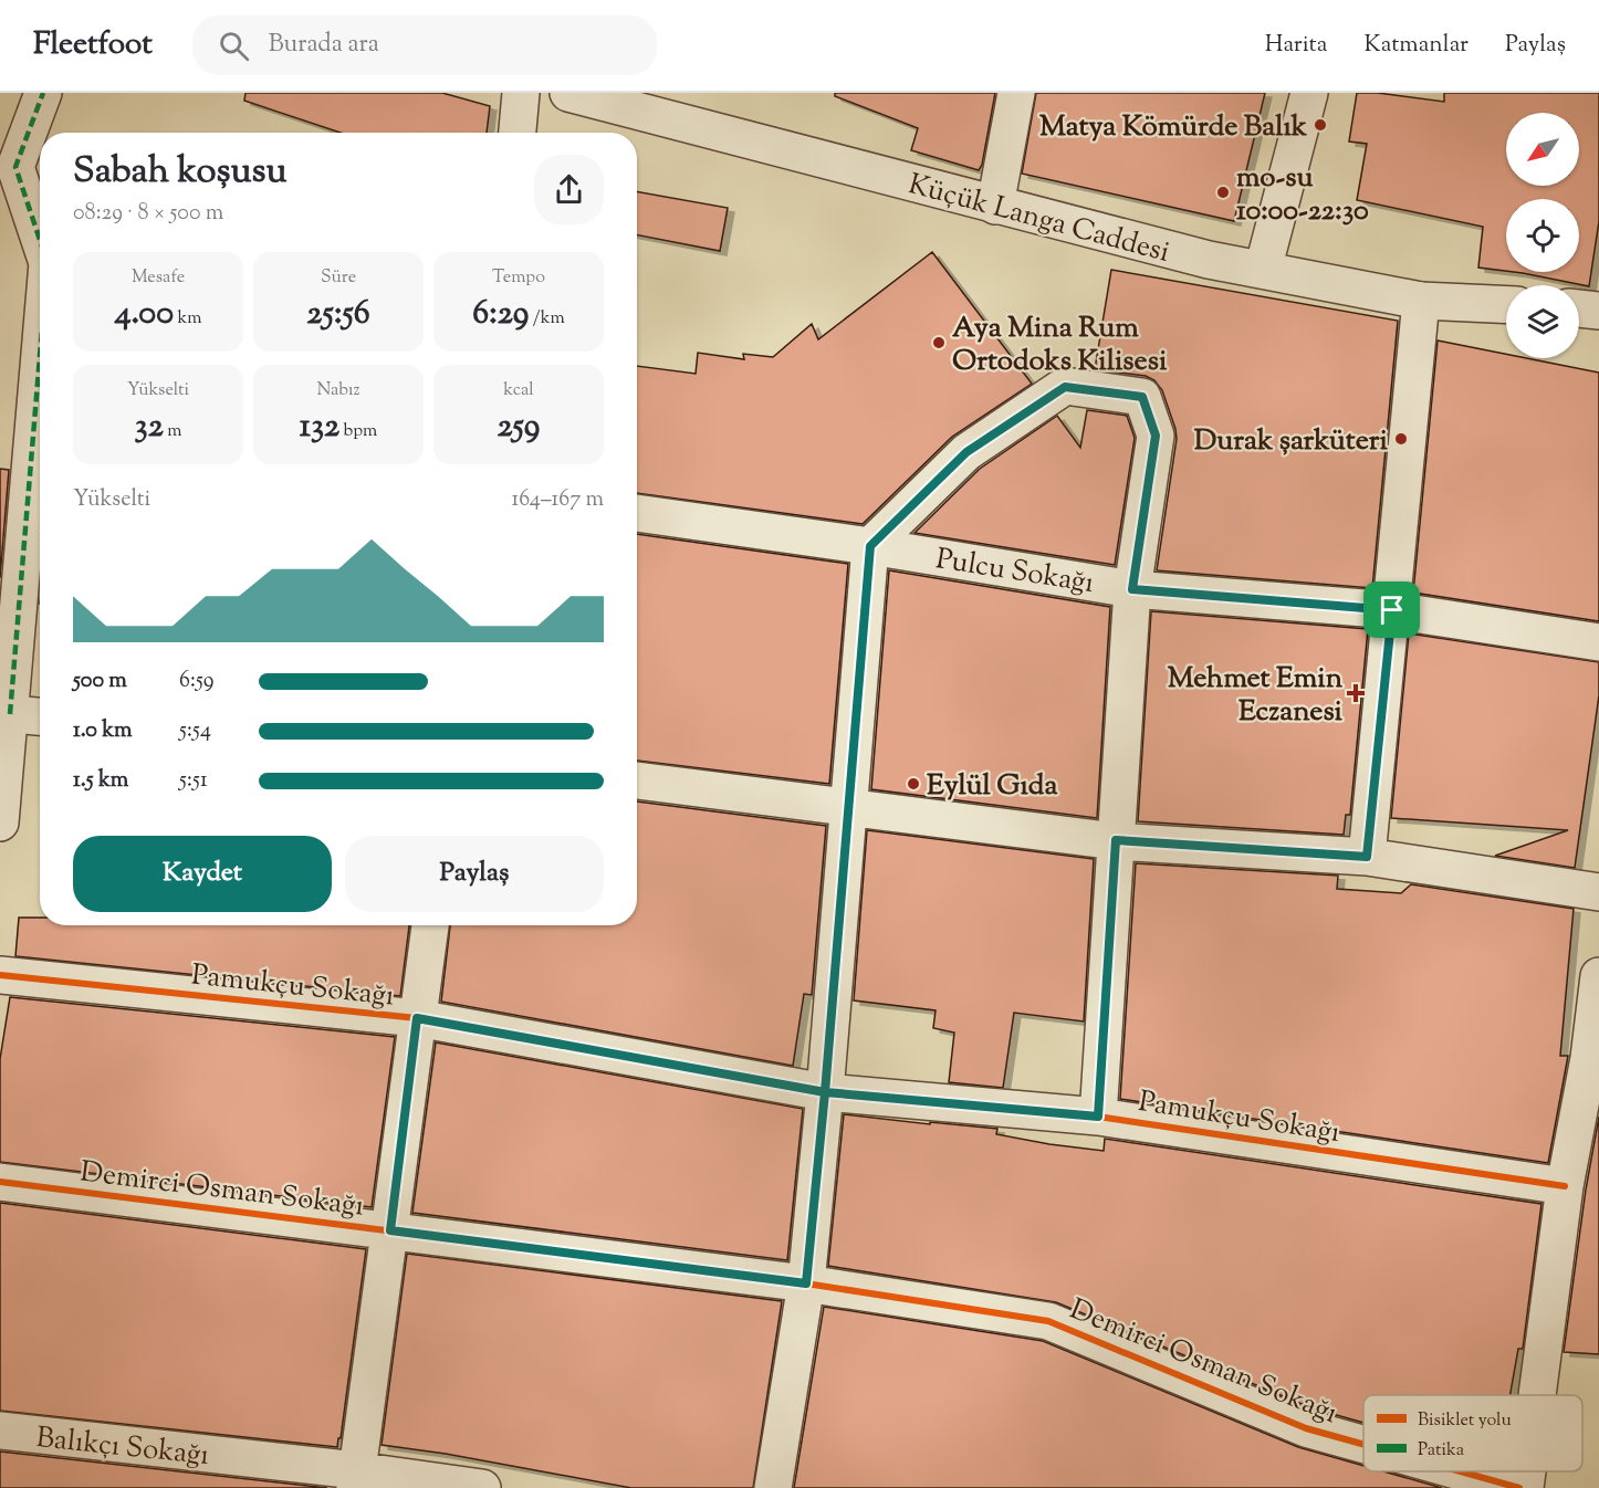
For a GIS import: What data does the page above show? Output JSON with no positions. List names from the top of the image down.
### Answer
{
  "streets": {
    "street": [
      "Küçük Langa Caddesi",
      "Pulcu Sokağı",
      "Pamukçu Sokağı",
      "Demirci Osman Sokağı",
      "Balıkçı Sokağı"
    ]
  },
  "places": {
    "other": [
      "Matya Kömürde Balık",
      "mo-su 10:00-22:30",
      "Aya Mina Rum Ortodoks Kilisesi",
      "Durak şarküteri",
      "Eylül Gıda"
    ],
    "health": ["Mehmet Emin Eczanesi"]
  },
  "legend": ["Bisiklet yolu", "Patika"],
  "north": "bottom left",
  "page": {
    "header": "Fleetfoot",
    "search": "Burada ara",
    "nav": ["Harita", "Katmanlar", "Paylaş"],
    "heading": ["Sabah koşusu", "08:29 · 8 × 500 m"],
    "stats": [
      ["Mesafe", "4.00 km"],
      ["Süre", "25:56"],
      ["Tempo", "6:29 /km"],
      ["Yükselti", "32 m"],
      ["Nabız", "132 bpm"],
      ["kcal", "259"]
    ],
    "chart": ["Yükselti", "164–167 m"],
    "list": [
      {
        "name": "500 m",
        "note": "6:59"
      },
      {
        "name": "1.0 km",
        "note": "5:54"
      },
      {
        "name": "1.5 km",
        "note": "5:51"
      }
    ],
    "buttons": ["Kaydet", "Paylaş"]
  }
}
